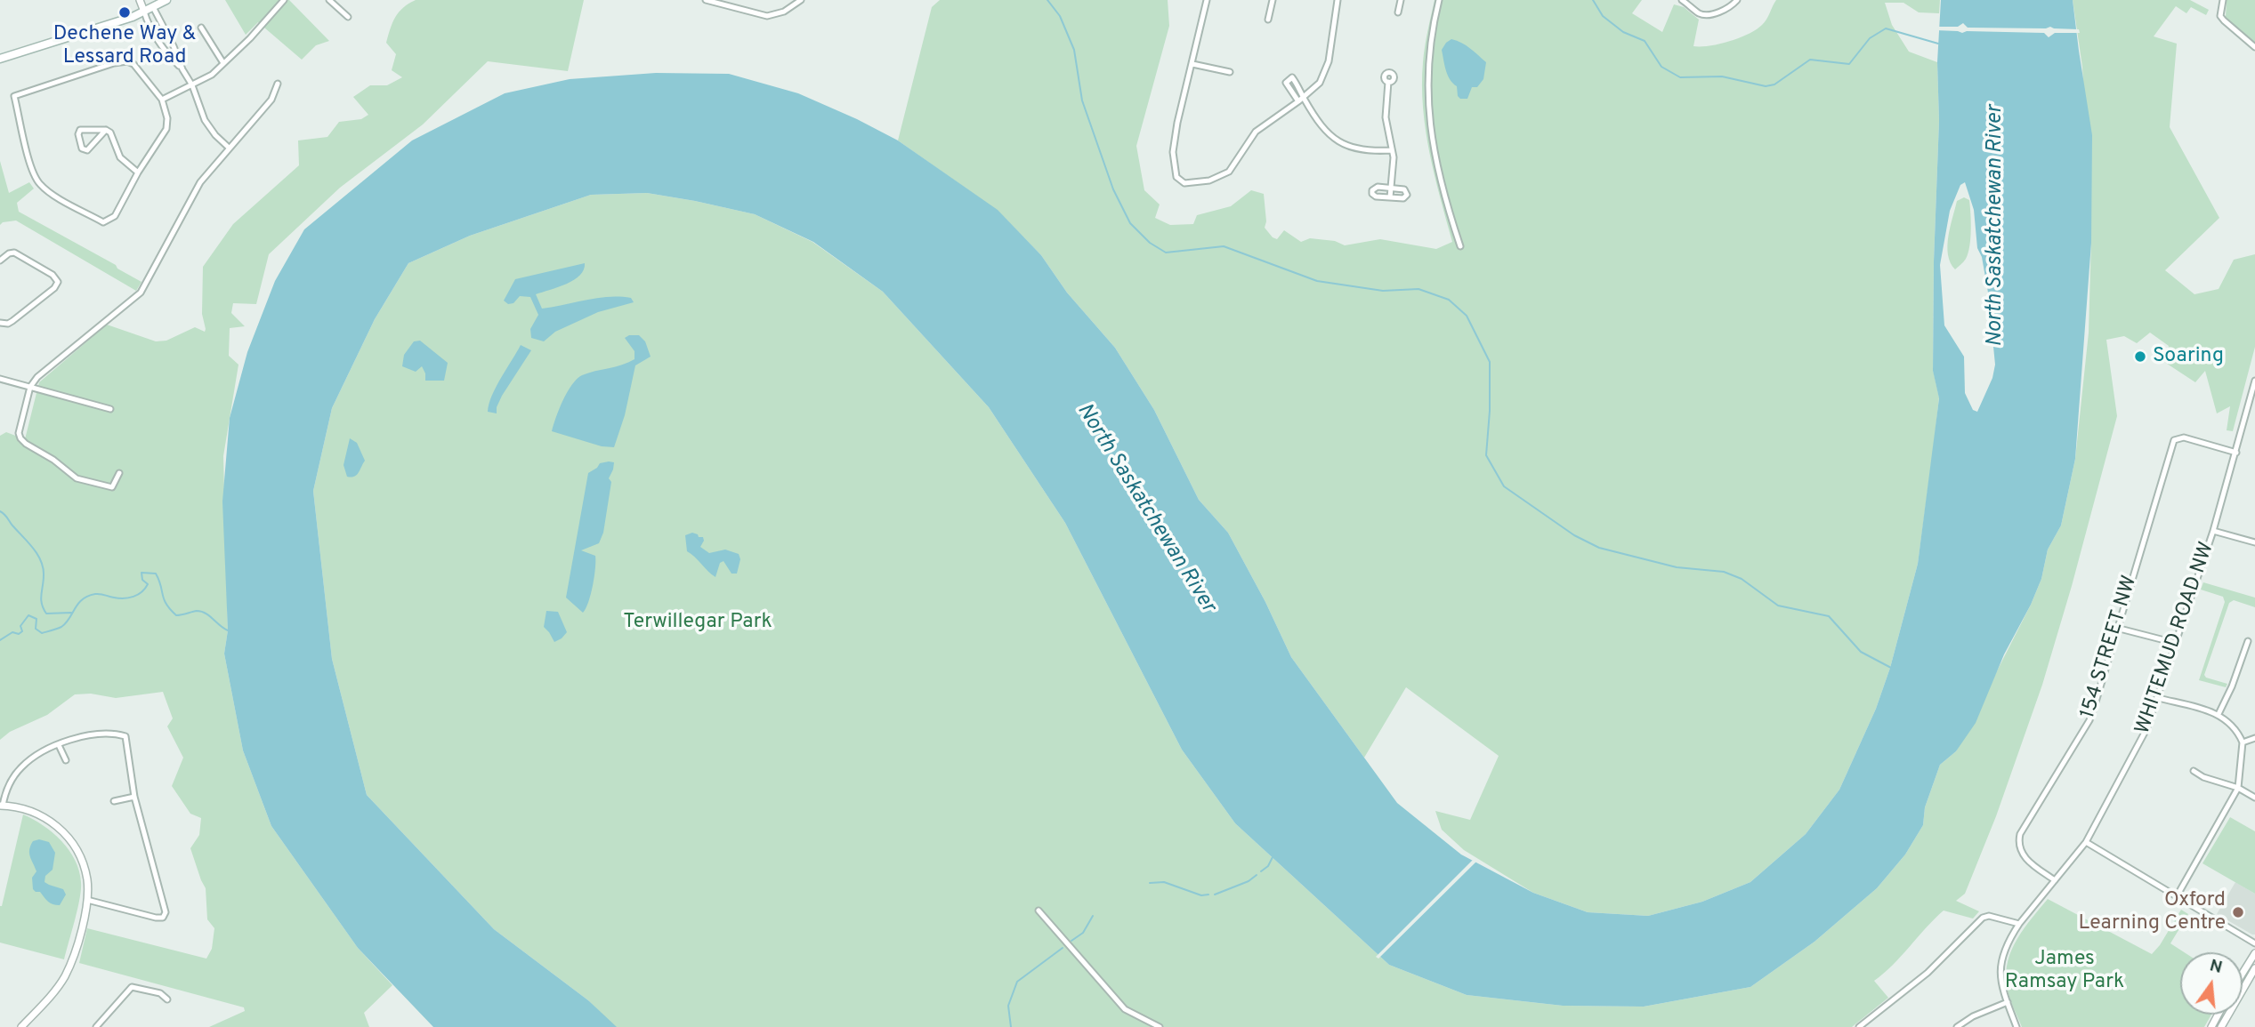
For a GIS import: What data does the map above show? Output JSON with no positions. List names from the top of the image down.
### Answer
{
  "streets": {
    "street": ["WHITEMUD ROAD NW", "154 STREET NW"]
  },
  "crossings": [
    ["WHITEMUD ROAD NW", "154 STREET NW"]
  ],
  "water": ["North Saskatchewan River"],
  "parks": ["Terwillegar Park", "James Ramsay Park"],
  "places": ["Dechene Way & Lessard Road", "Soaring", "Oxford Learning Centre"],
  "north": "top"
}
